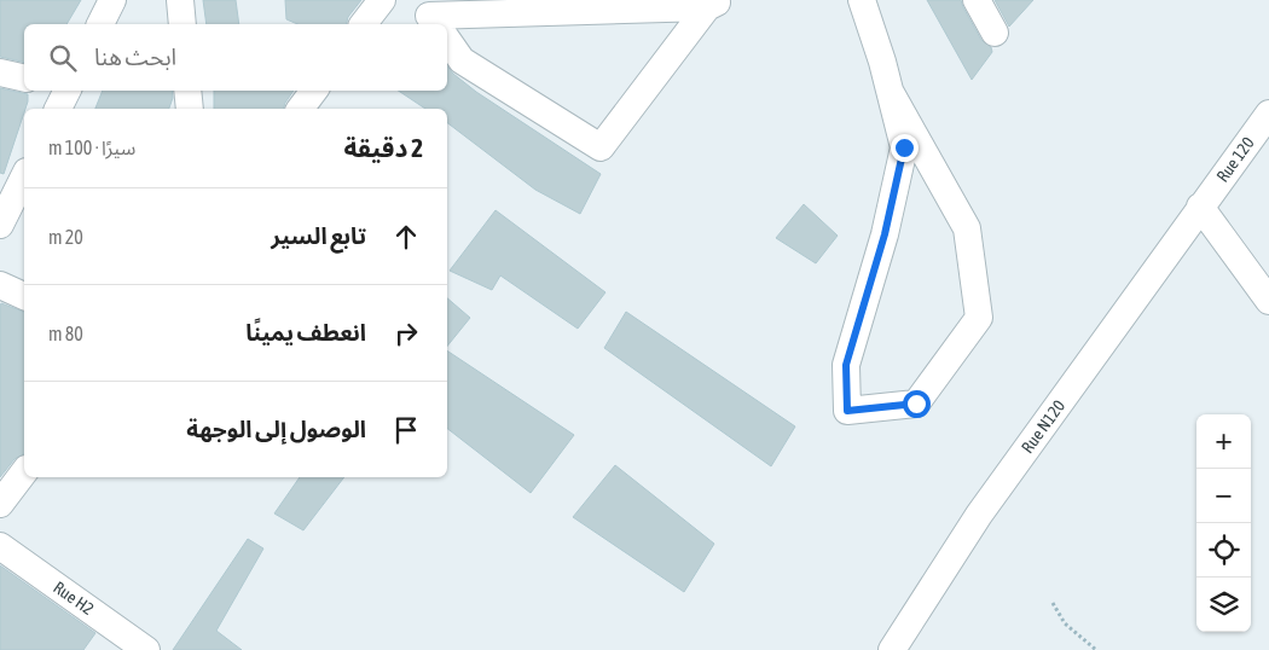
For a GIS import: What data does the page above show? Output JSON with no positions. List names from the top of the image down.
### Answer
{
  "streets": {
    "street": ["Rue 120", "Rue N120", "Rue H2"]
  },
  "crossings": [
    ["Rue 120", "Rue N120"]
  ],
  "page": {
    "search": "ابحث هنا",
    "heading": ["2 دقيقة", "سيرًا · 100 m"],
    "list": [
      ["تابع السير", "20 m"],
      ["انعطف يمينًا", "80 m"],
      "الوصول إلى الوجهة"
    ],
    "map_buttons": ["+", "−"]
  }
}
